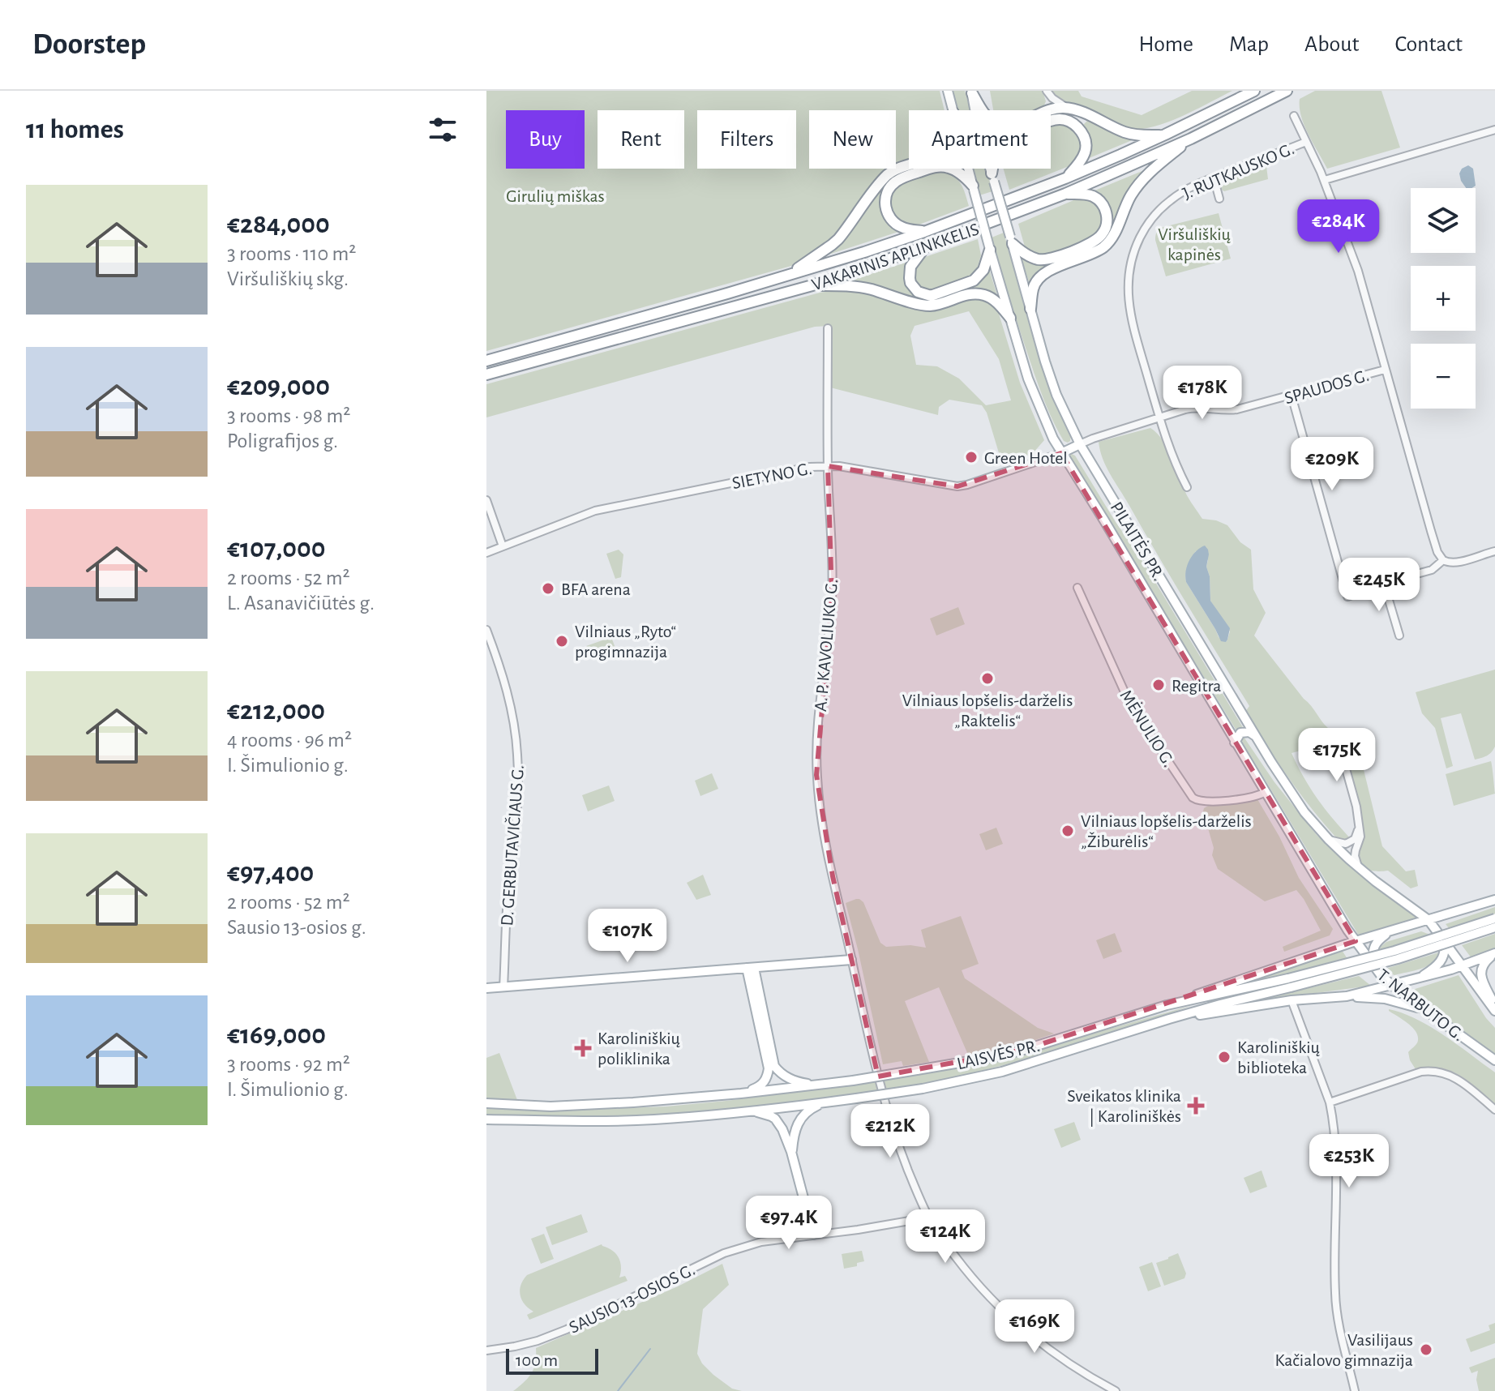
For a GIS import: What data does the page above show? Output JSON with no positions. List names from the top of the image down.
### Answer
{
  "streets": {
    "highway": ["VAKARINIS APLINKKELIS"],
    "main road": ["PILAITĖS PR.", "T. NARBUTO G.", "LAISVĖS PR."],
    "street": [
      "J. RUTKAUSKO G.",
      "SPAUDOS G.",
      "SIETYNO G.",
      "A. P. KAVOLIUKO G.",
      "MĖNULIO G.",
      "D. GERBUTAVIČIAUS G.",
      "SAUSIO 13-OSIOS G."
    ]
  },
  "crossings": [
    ["J. RUTKAUSKO G.", "SPAUDOS G."],
    ["SPAUDOS G.", "PILAITĖS PR."],
    ["SIETYNO G.", "PILAITĖS PR."],
    ["SIETYNO G.", "A. P. KAVOLIUKO G."],
    ["PILAITĖS PR.", "MĖNULIO G."],
    ["PILAITĖS PR.", "T. NARBUTO G."],
    ["PILAITĖS PR.", "LAISVĖS PR."],
    ["A. P. KAVOLIUKO G.", "SAUSIO 13-OSIOS G."],
    ["T. NARBUTO G.", "LAISVĖS PR."]
  ],
  "parks": ["Girulių miškas", "Viršuliškių kapinės"],
  "places": {
    "other": [
      "Green Hotel",
      "BFA arena",
      "Vilniaus „Ryto“ progimnazija",
      "Vilniaus lopšelis-darželis „Raktelis“",
      "Regitra",
      "Vilniaus lopšelis-darželis „Žiburėlis“",
      "Karoliniškių biblioteka",
      "Vasilijaus Kačialovo gimnazija"
    ],
    "health": ["Karoliniškių poliklinika", "Sveikatos klinika | Karoliniškės"]
  },
  "scale_bar": "100 m",
  "page": {
    "header": "Doorstep",
    "nav": [
      "Home",
      "Map",
      "About",
      "Contact"
    ],
    "heading": "11 homes",
    "chip": [
      "Buy",
      "Rent",
      "Filters",
      "New",
      "Apartment"
    ],
    "list": [
      {
        "name": "€284,000",
        "note": "3 rooms · 110 m² · Viršuliškių skg."
      },
      {
        "name": "€209,000",
        "note": "3 rooms · 98 m² · Poligrafijos g."
      },
      {
        "name": "€107,000",
        "note": "2 rooms · 52 m² · L. Asanavičiūtės g."
      },
      {
        "name": "€212,000",
        "note": "4 rooms · 96 m² · I. Šimulionio g."
      },
      {
        "name": "€97,400",
        "note": "2 rooms · 52 m² · Sausio 13-osios g."
      },
      {
        "name": "€169,000",
        "note": "3 rooms · 92 m² · I. Šimulionio g."
      }
    ],
    "map_buttons": ["+", "−"],
    "price": [
      "€284K",
      "€178K",
      "€209K",
      "€245K",
      "€175K",
      "€107K",
      "€212K",
      "€253K",
      "€97.4K",
      "€124K",
      "€169K"
    ],
    "scale": "100 m"
  }
}
